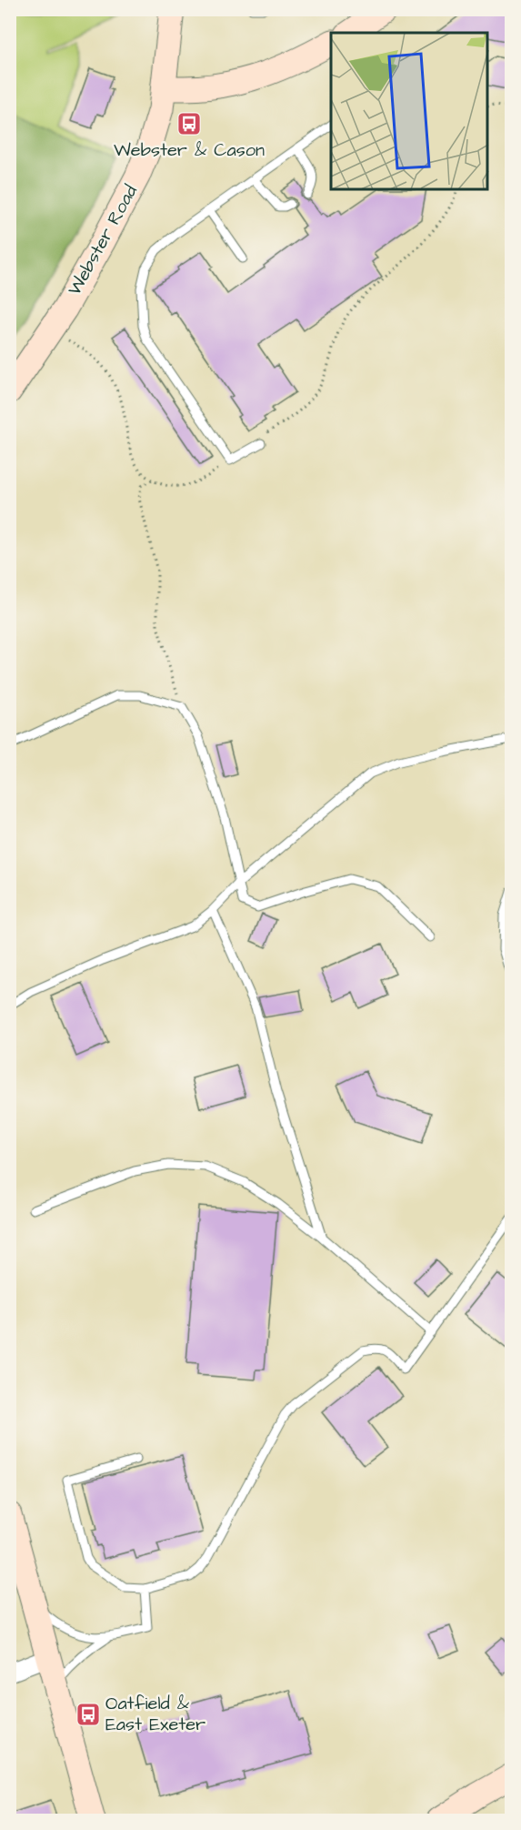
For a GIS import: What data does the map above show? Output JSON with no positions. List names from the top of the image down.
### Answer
{
  "streets": {
    "street": ["Webster Road"]
  },
  "places": {
    "bus stop": ["Webster & Cason", "Oatfield & East Exeter"]
  }
}
